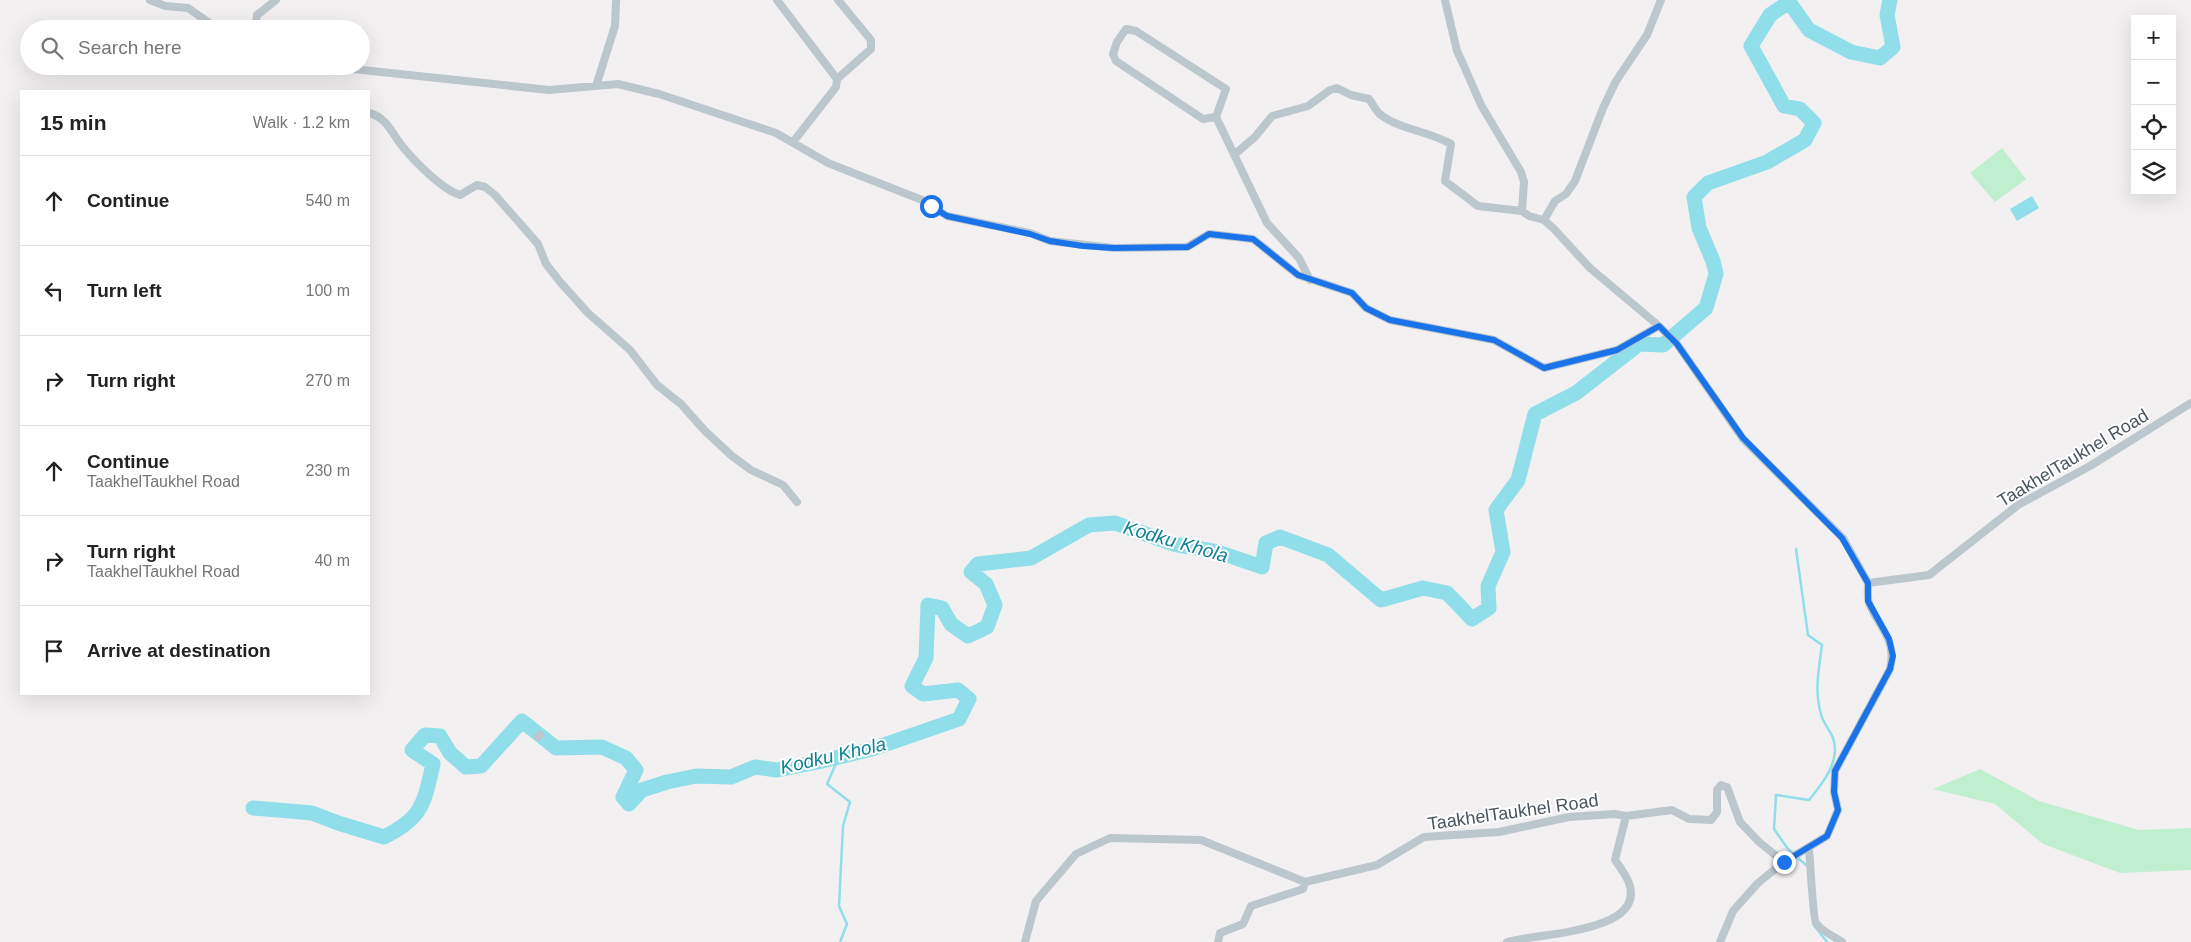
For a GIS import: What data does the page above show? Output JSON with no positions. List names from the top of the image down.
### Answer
{
  "streets": {
    "street": ["TaakhelTaukhel Road"]
  },
  "water": ["Kodku Khola"],
  "page": {
    "map_buttons": ["+", "−"],
    "search": "Search here",
    "heading": ["15 min", "Walk · 1.2 km"],
    "list": [
      ["Continue", "540 m"],
      ["Turn left", "100 m"],
      ["Turn right", "270 m"],
      ["Continue", "TaakhelTaukhel Road", "230 m"],
      ["Turn right", "TaakhelTaukhel Road", "40 m"],
      "Arrive at destination"
    ]
  }
}
